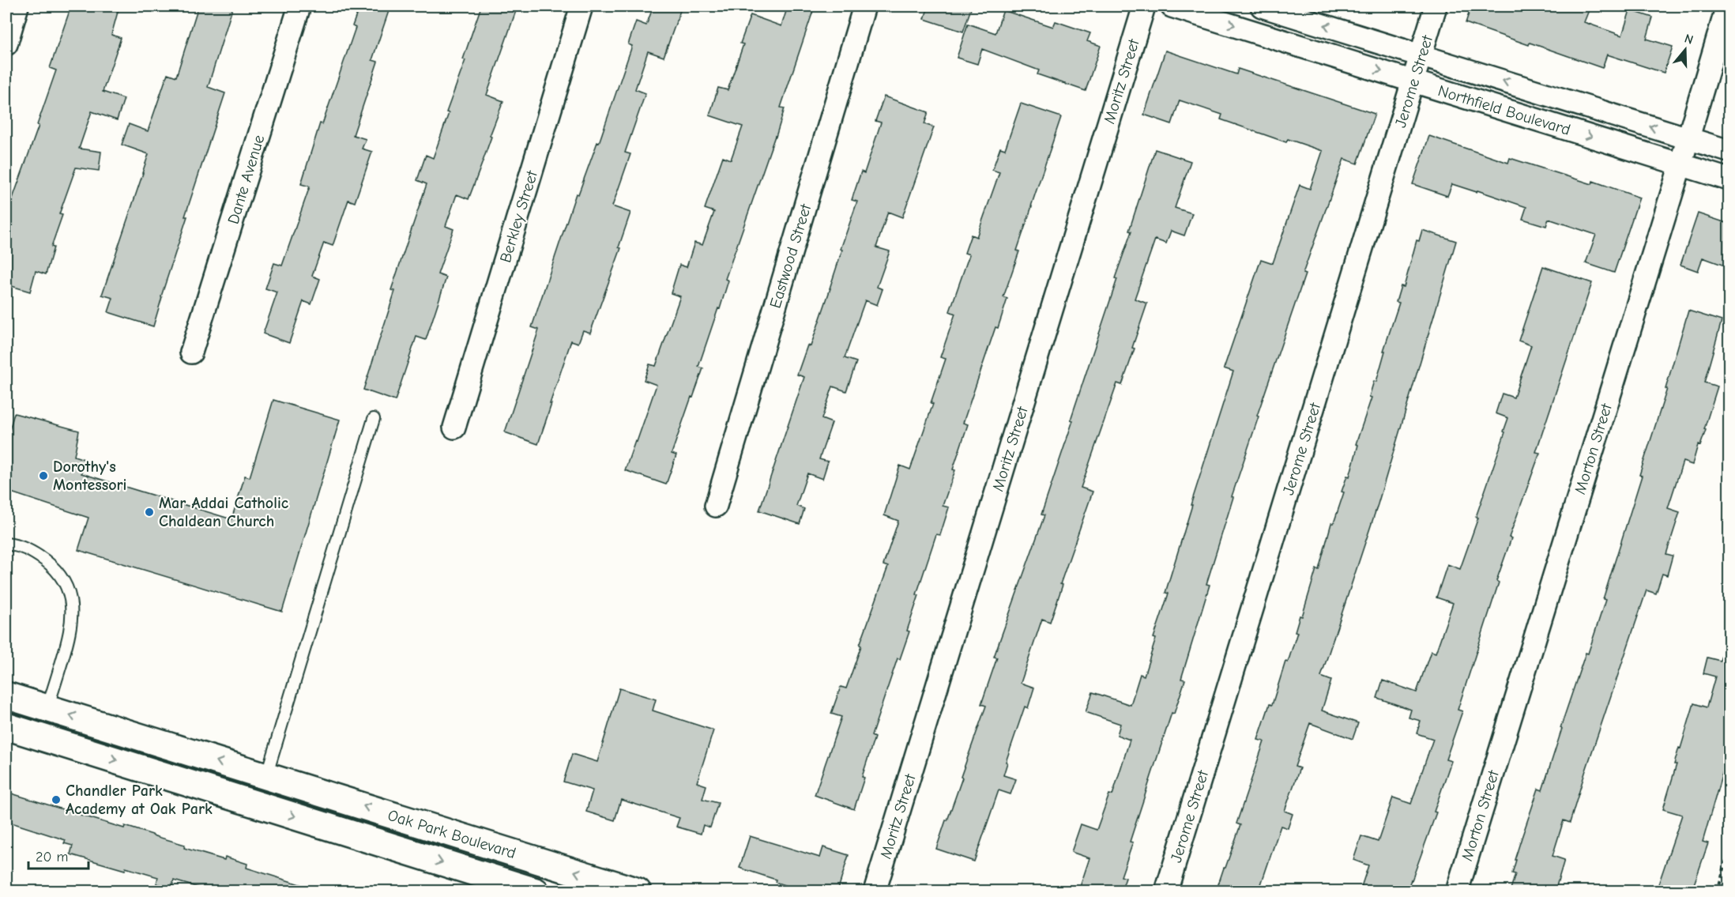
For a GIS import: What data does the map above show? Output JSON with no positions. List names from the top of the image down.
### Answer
{
  "streets": {
    "street": [
      "Moritz Street",
      "Jerome Street",
      "Northfield Boulevard",
      "Dante Avenue",
      "Berkley Street",
      "Eastwood Street",
      "Morton Street",
      "Oak Park Boulevard"
    ]
  },
  "crossings": [
    ["Jerome Street", "Northfield Boulevard"],
    ["Northfield Boulevard", "Morton Street"]
  ],
  "places": ["Dorothy's Montessori", "Mar Addai Catholic Chaldean Church", "Chandler Park Academy at Oak Park"],
  "scale_bar": "20 m",
  "north": "top"
}
